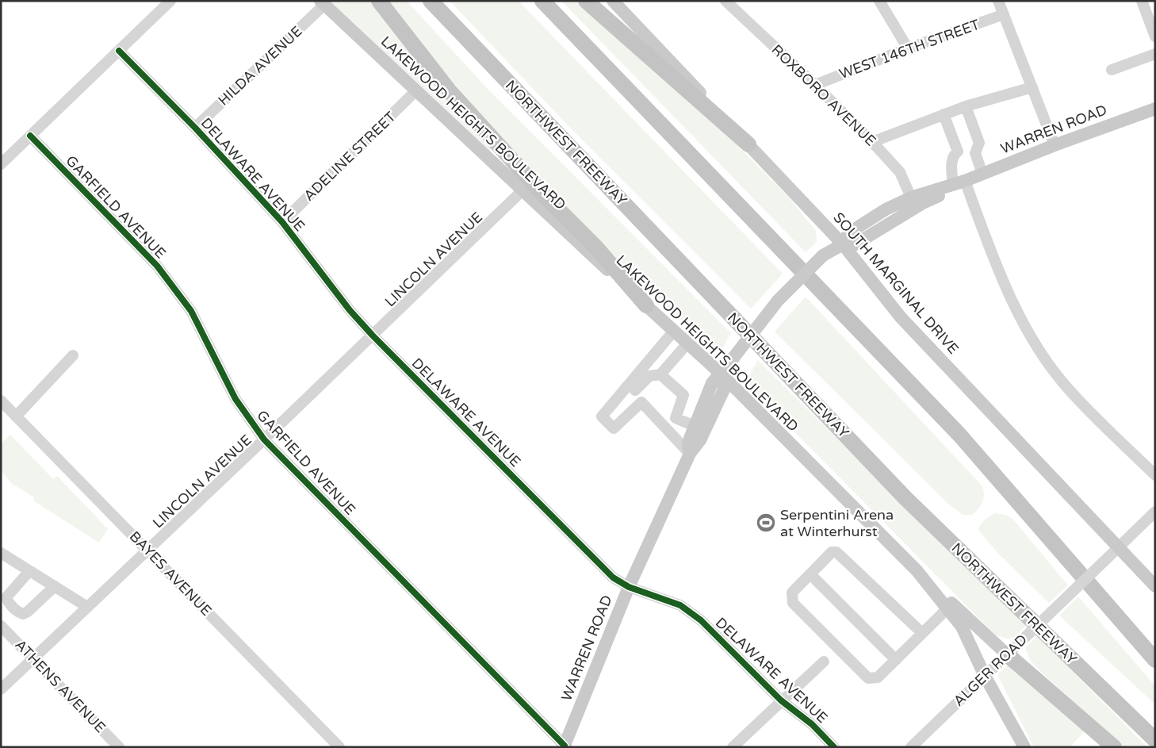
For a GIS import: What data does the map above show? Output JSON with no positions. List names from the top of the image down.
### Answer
{
  "streets": {
    "highway": ["NORTHWEST FREEWAY"],
    "main road": ["LAKEWOOD HEIGHTS BOULEVARD", "WARREN ROAD", "SOUTH MARGINAL DRIVE"],
    "street": [
      "WEST 146TH STREET",
      "HILDA AVENUE",
      "ROXBORO AVENUE",
      "ADELINE STREET",
      "DELAWARE AVENUE",
      "GARFIELD AVENUE",
      "LINCOLN AVENUE",
      "BAYES AVENUE",
      "ALGER ROAD",
      "ATHENS AVENUE"
    ]
  },
  "crossings": [
    ["WEST 146TH STREET", "ROXBORO AVENUE"],
    ["HILDA AVENUE", "LAKEWOOD HEIGHTS BOULEVARD"],
    ["HILDA AVENUE", "DELAWARE AVENUE"],
    ["ROXBORO AVENUE", "WARREN ROAD"],
    ["LAKEWOOD HEIGHTS BOULEVARD", "WARREN ROAD"],
    ["LAKEWOOD HEIGHTS BOULEVARD", "ADELINE STREET"],
    ["LAKEWOOD HEIGHTS BOULEVARD", "LINCOLN AVENUE"],
    ["LAKEWOOD HEIGHTS BOULEVARD", "ALGER ROAD"],
    ["WARREN ROAD", "DELAWARE AVENUE"],
    ["WARREN ROAD", "GARFIELD AVENUE"],
    ["WARREN ROAD", "SOUTH MARGINAL DRIVE"],
    ["ADELINE STREET", "DELAWARE AVENUE"],
    ["DELAWARE AVENUE", "LINCOLN AVENUE"],
    ["GARFIELD AVENUE", "LINCOLN AVENUE"],
    ["LINCOLN AVENUE", "BAYES AVENUE"],
    ["LINCOLN AVENUE", "ATHENS AVENUE"],
    ["SOUTH MARGINAL DRIVE", "ALGER ROAD"]
  ],
  "places": {
    "sports": ["Serpentini Arena at Winterhurst"]
  }
}
